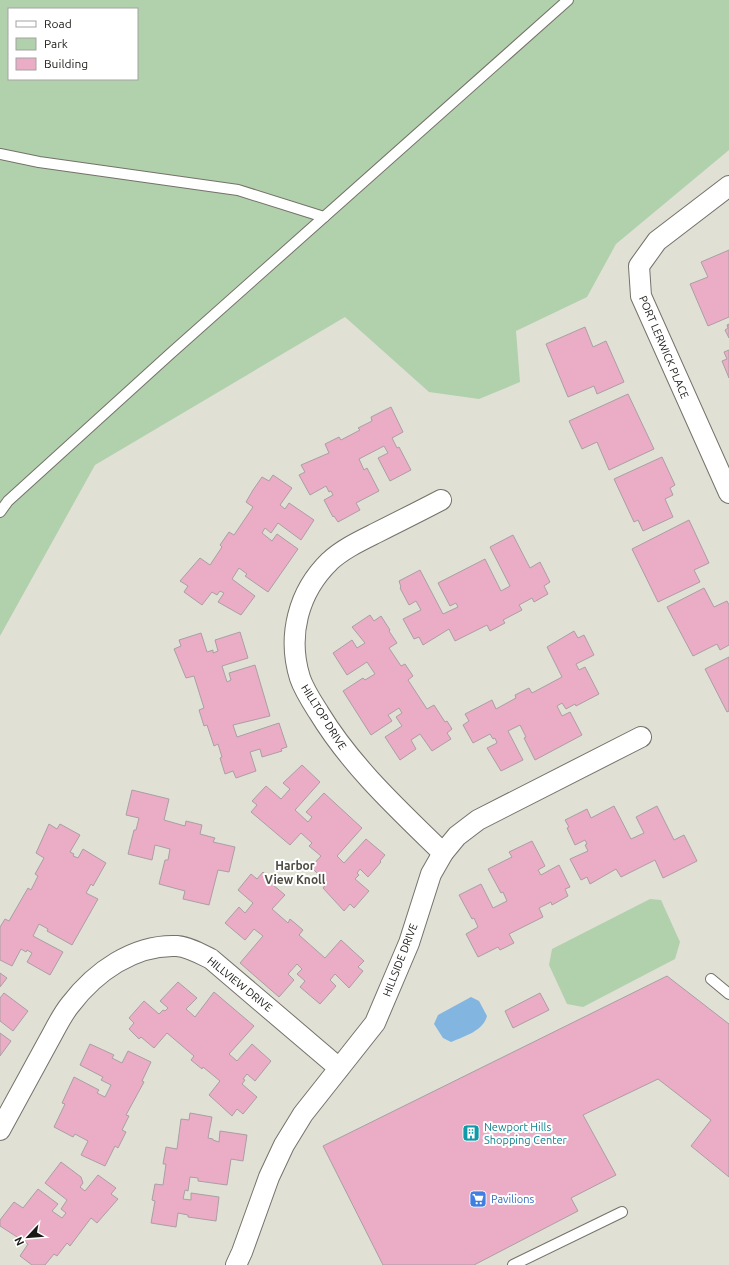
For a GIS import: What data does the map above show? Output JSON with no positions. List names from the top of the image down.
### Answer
{
  "streets": {
    "street": [
      "PORT LERWICK PLACE",
      "HILLTOP DRIVE",
      "HILLSIDE DRIVE",
      "HILLVIEW DRIVE"
    ]
  },
  "crossings": [
    ["HILLTOP DRIVE", "HILLSIDE DRIVE"],
    ["HILLSIDE DRIVE", "HILLVIEW DRIVE"]
  ],
  "districts": ["Harbor View Knoll"],
  "places": {
    "building": ["Newport Hills Shopping Center"],
    "supermarket": ["Pavilions"]
  },
  "legend": ["Road", "Park", "Building"],
  "north": "bottom left"
}
